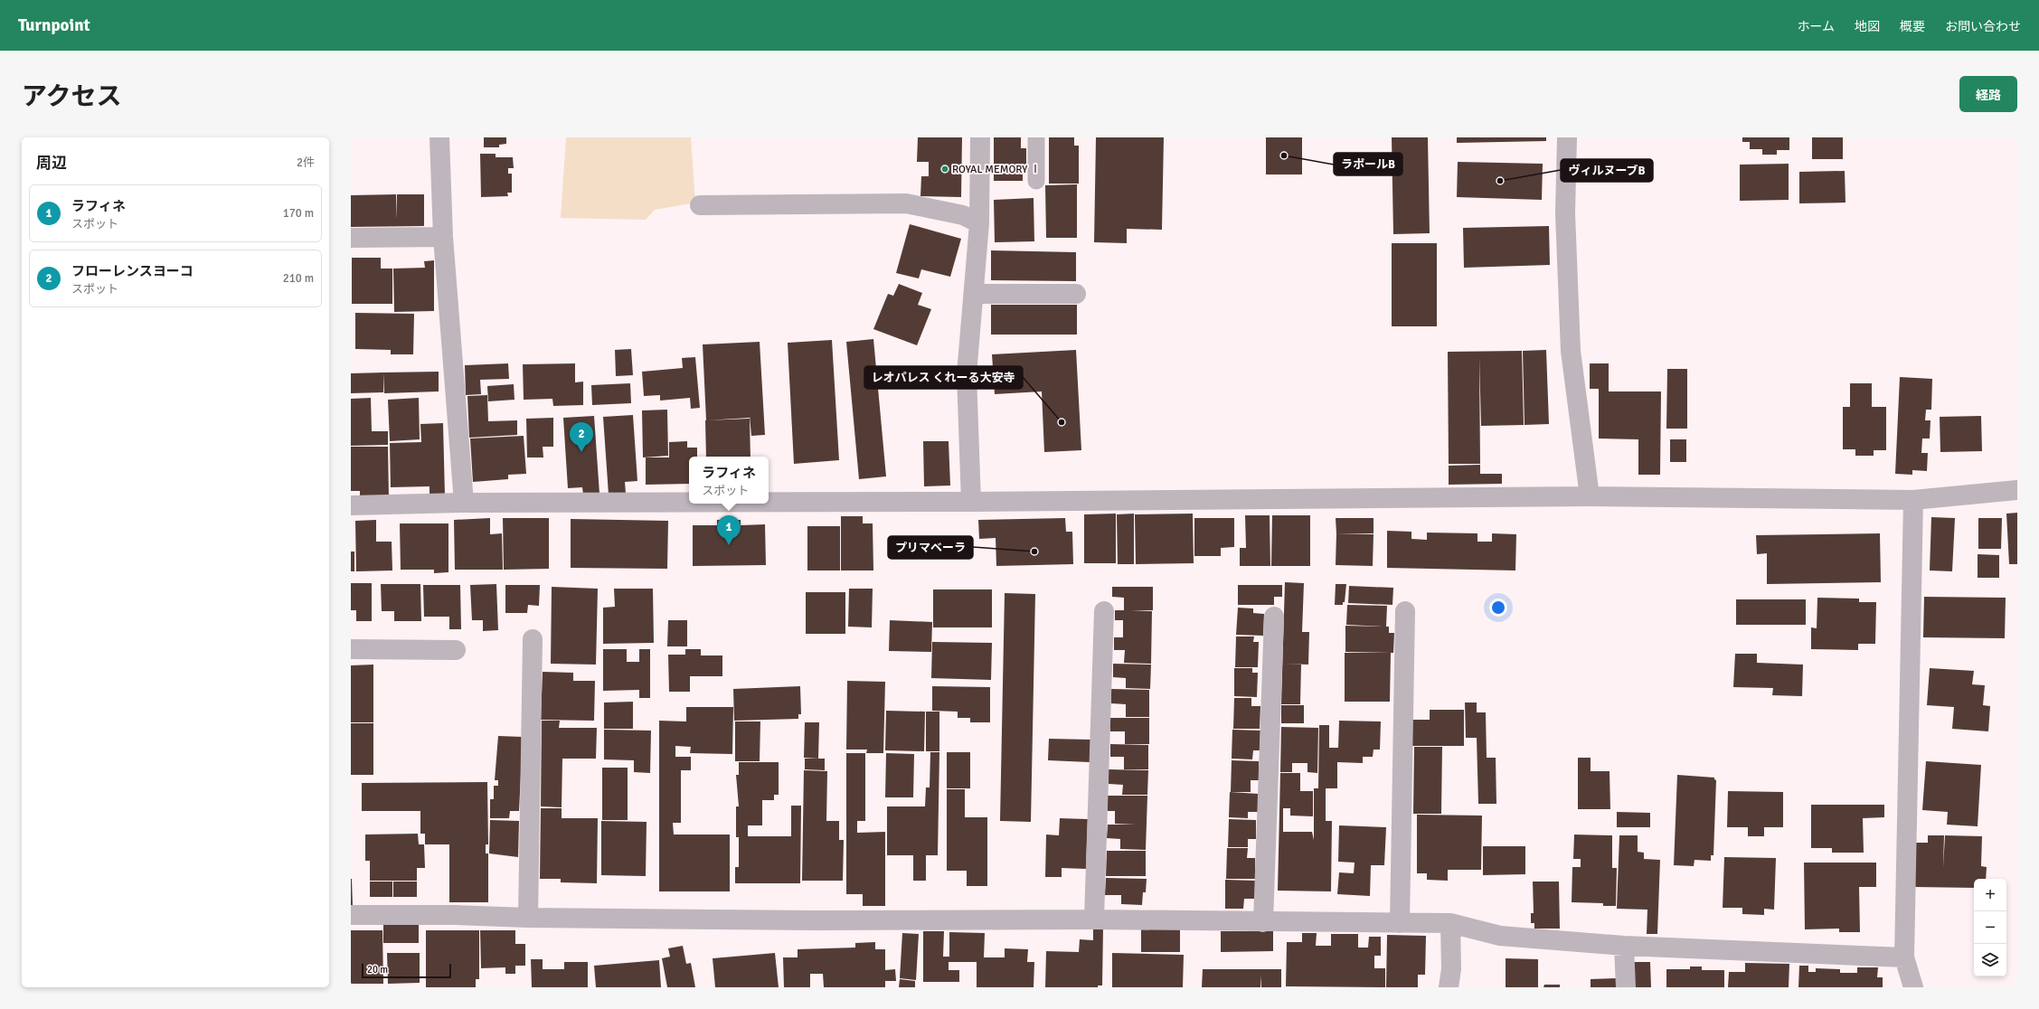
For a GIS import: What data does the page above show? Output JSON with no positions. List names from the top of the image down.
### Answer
{
  "places": [
    "ラポールB",
    "ROYAL MEMORY Ⅰ",
    "ヴィルヌーブB",
    "レオパレス くれーる大安寺",
    "プリマベーラ"
  ],
  "scale_bar": "20 m",
  "page": {
    "header": "Turnpoint",
    "nav": [
      "ホーム",
      "地図",
      "概要",
      "お問い合わせ"
    ],
    "title": "アクセス",
    "buttons": "経路",
    "heading": ["周辺", "2件"],
    "list": [
      {
        "mark": "1",
        "name": "ラフィネ",
        "note": "スポット",
        "value": "170 m"
      },
      {
        "mark": "2",
        "name": "フローレンスヨーコ",
        "note": "スポット",
        "value": "210 m"
      }
    ],
    "pins": ["2", "1"],
    "popup": ["ラフィネ", "スポット"],
    "map_buttons": ["+", "−"],
    "scale": "20 m"
  }
}
